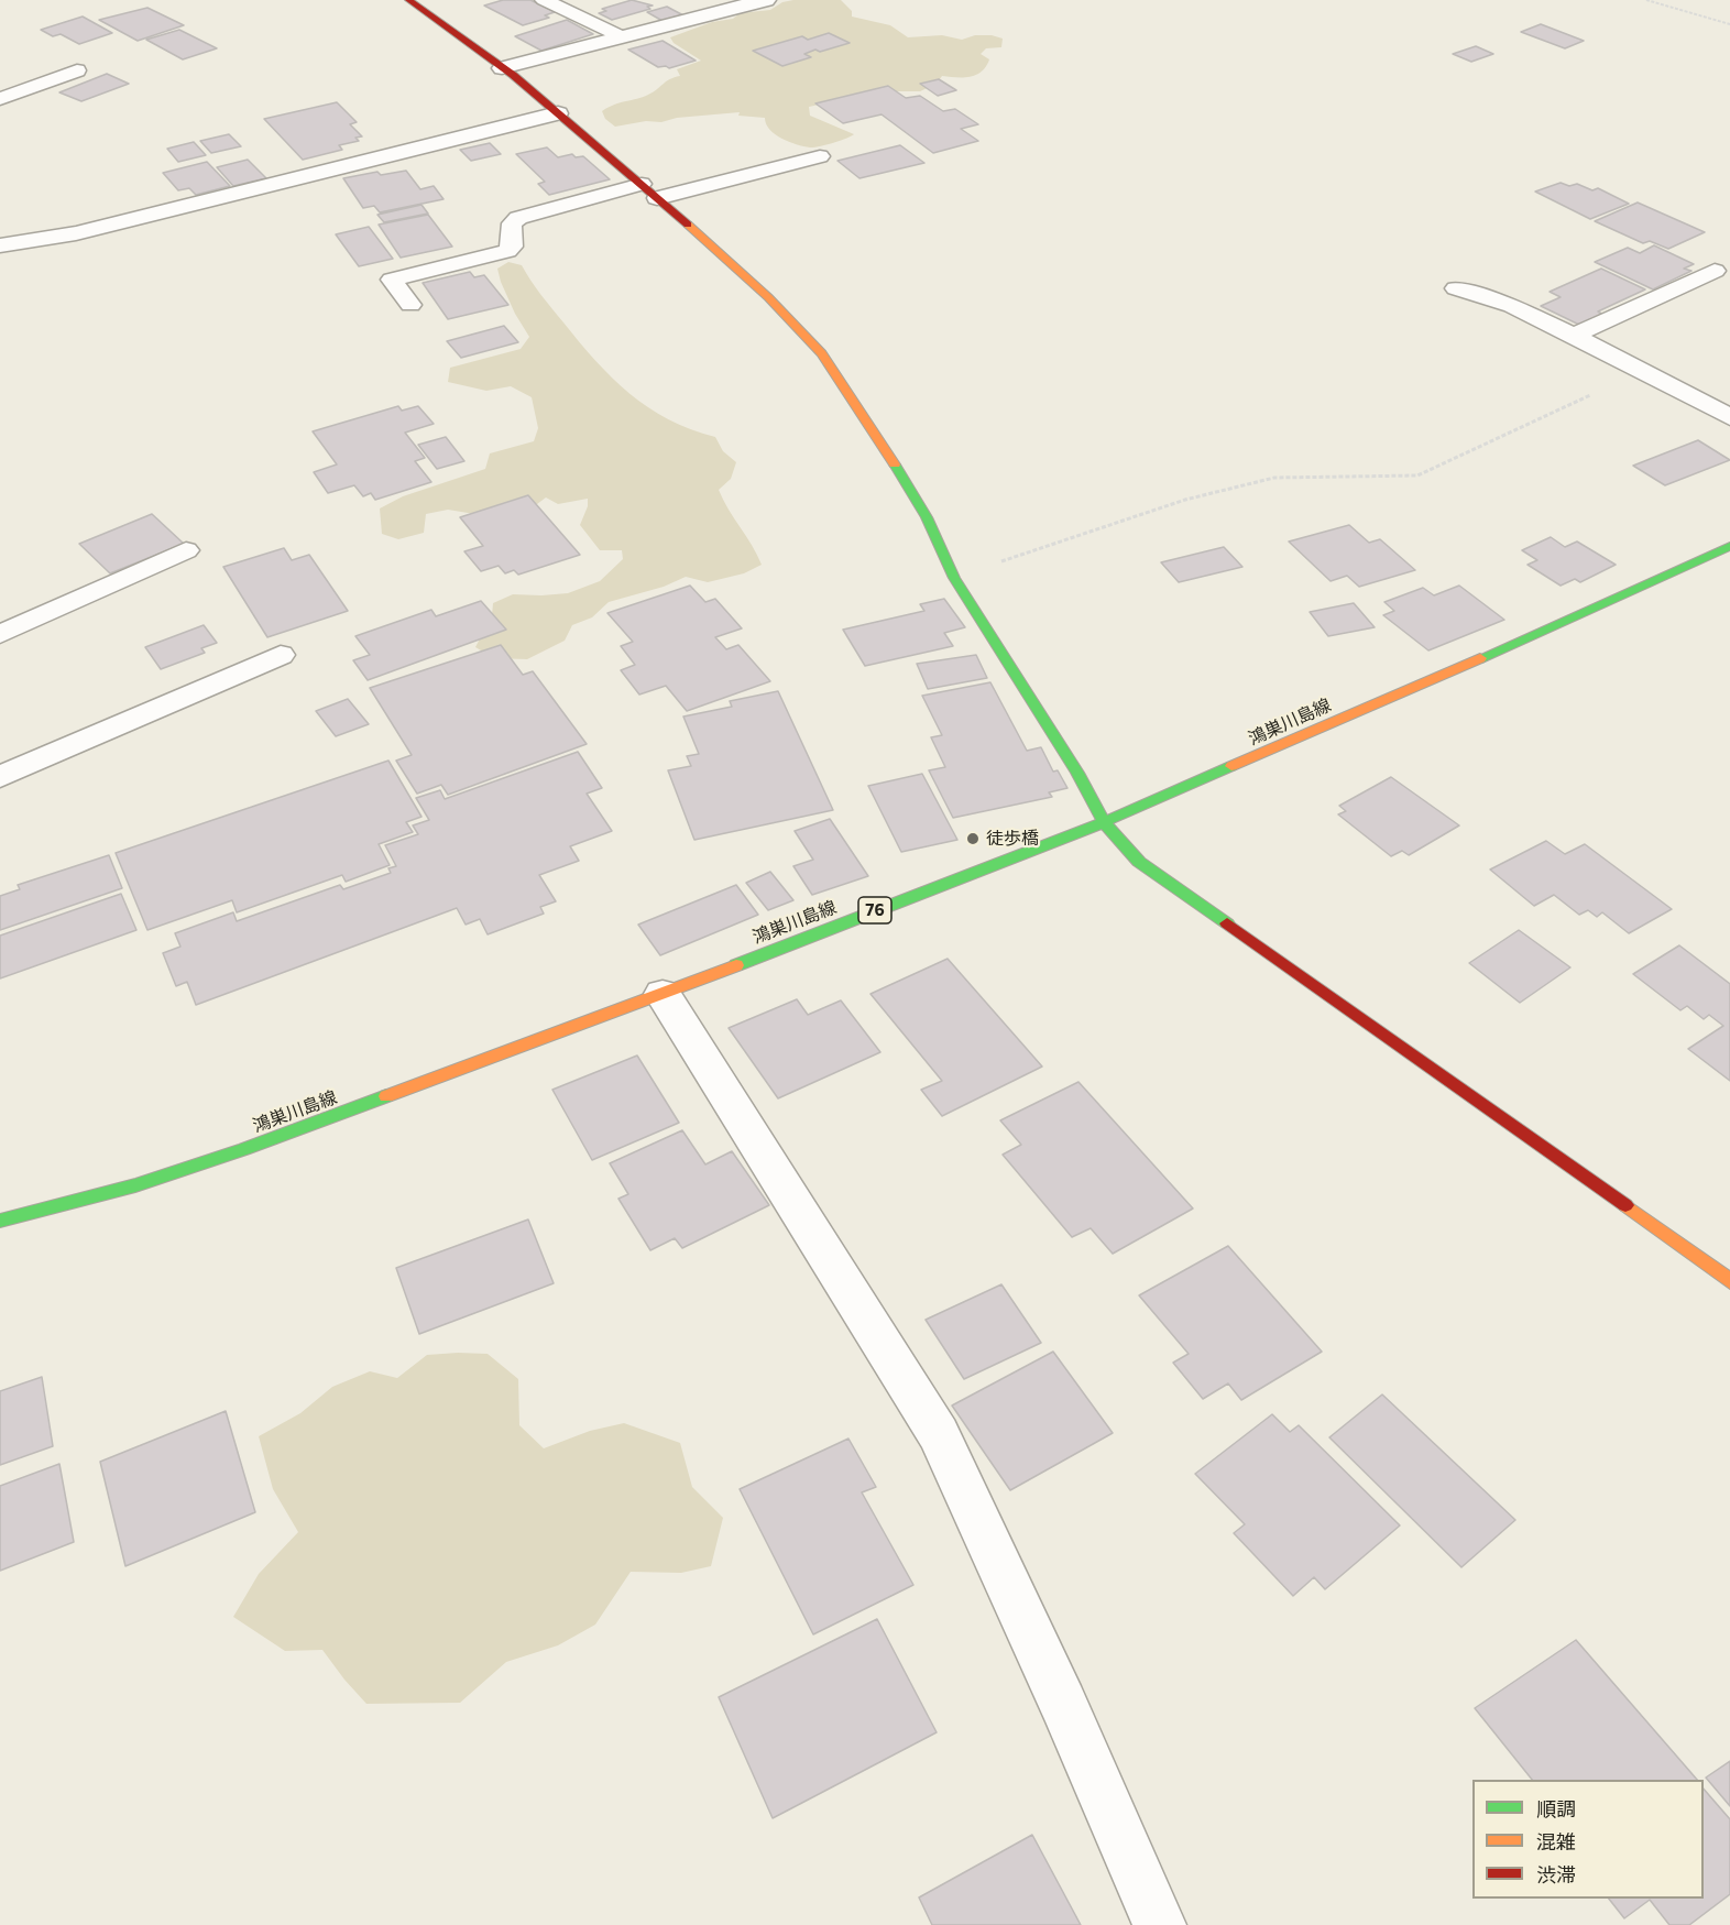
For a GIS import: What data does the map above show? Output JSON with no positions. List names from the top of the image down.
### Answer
{
  "streets": {
    "street": ["鴻巣川島線", "76"]
  },
  "places": ["徒歩橋"],
  "legend": ["順調", "混雑", "渋滞"]
}
